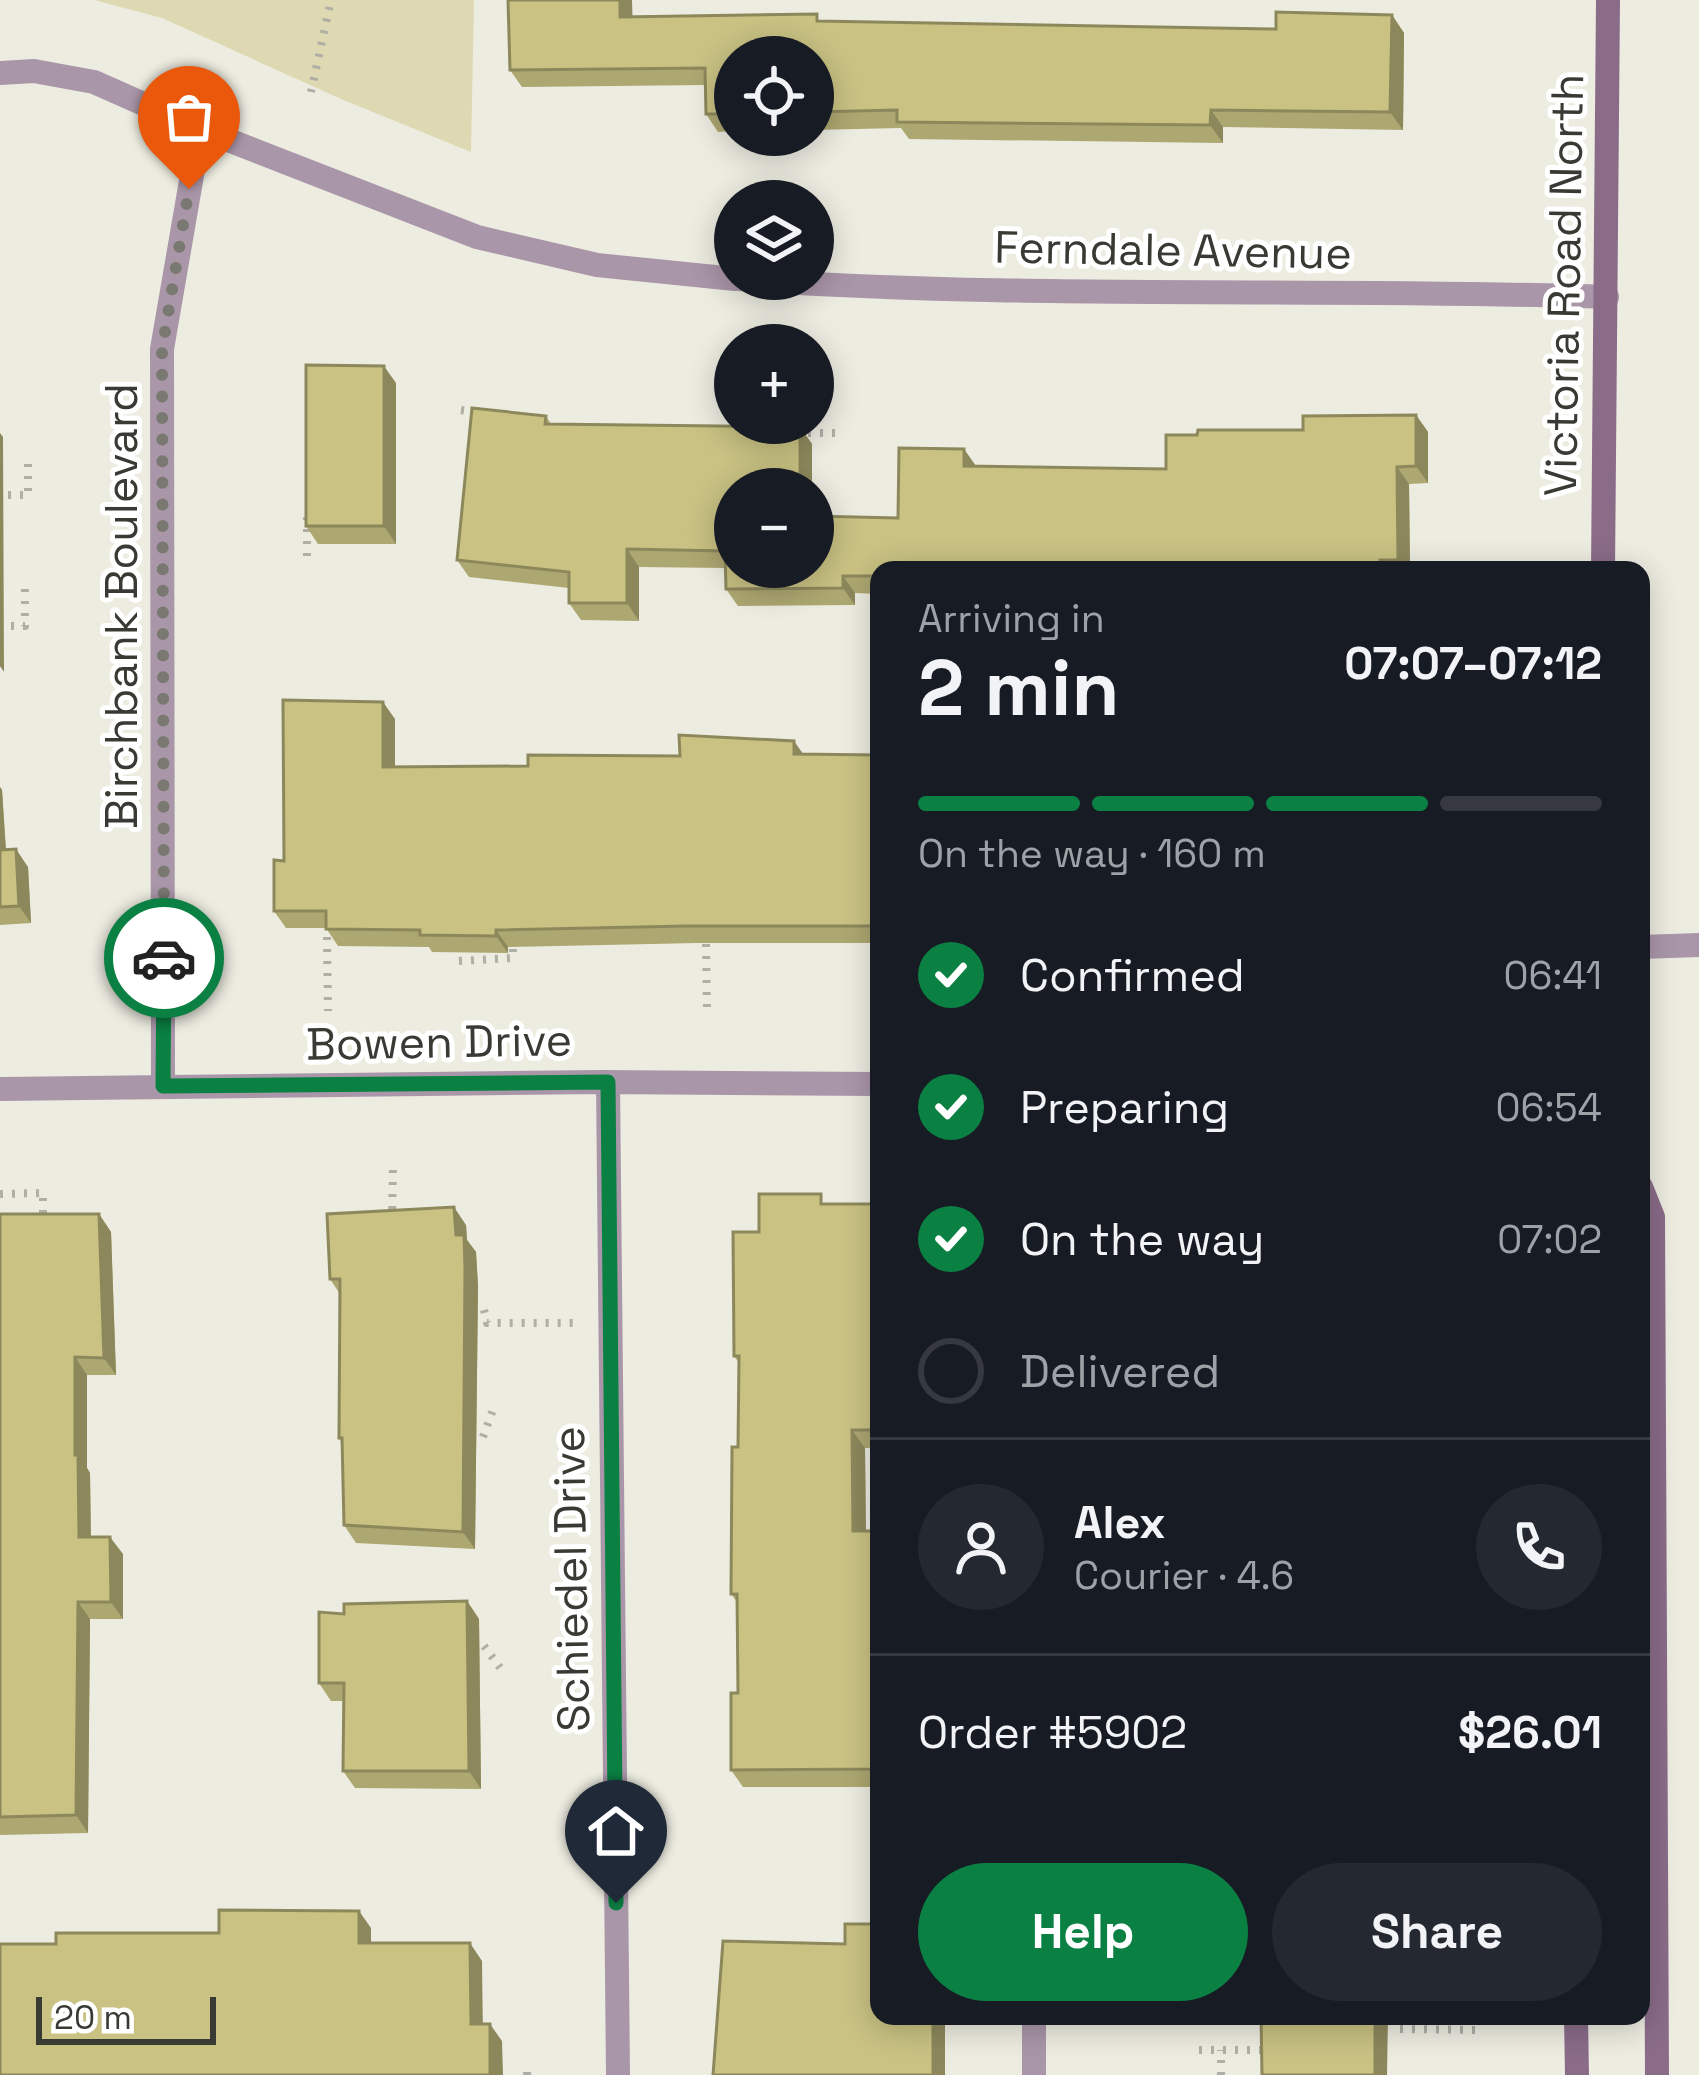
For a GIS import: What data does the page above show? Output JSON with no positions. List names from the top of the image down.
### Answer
{
  "streets": {
    "main road": ["Victoria Road North"],
    "street": [
      "Ferndale Avenue",
      "Birchbank Boulevard",
      "Bowen Drive",
      "Schiedel Drive"
    ]
  },
  "crossings": [
    ["Ferndale Avenue", "Victoria Road North"],
    ["Ferndale Avenue", "Birchbank Boulevard"],
    ["Birchbank Boulevard", "Bowen Drive"],
    ["Bowen Drive", "Schiedel Drive"]
  ],
  "scale_bar": "20 m",
  "page": {
    "map_buttons": ["+", "−"],
    "heading": ["2 min", "Arriving in", "07:07–07:12"],
    "panel": [
      "Alex",
      "Courier · 4.6",
      "Order #5902",
      "$26.01"
    ],
    "bar": "On the way · 160 m",
    "list": [
      ["Confirmed", "06:41"],
      ["Preparing", "06:54"],
      ["On the way", "07:02"],
      "Delivered"
    ],
    "buttons": ["Help", "Share"],
    "scale": "20 m"
  }
}
